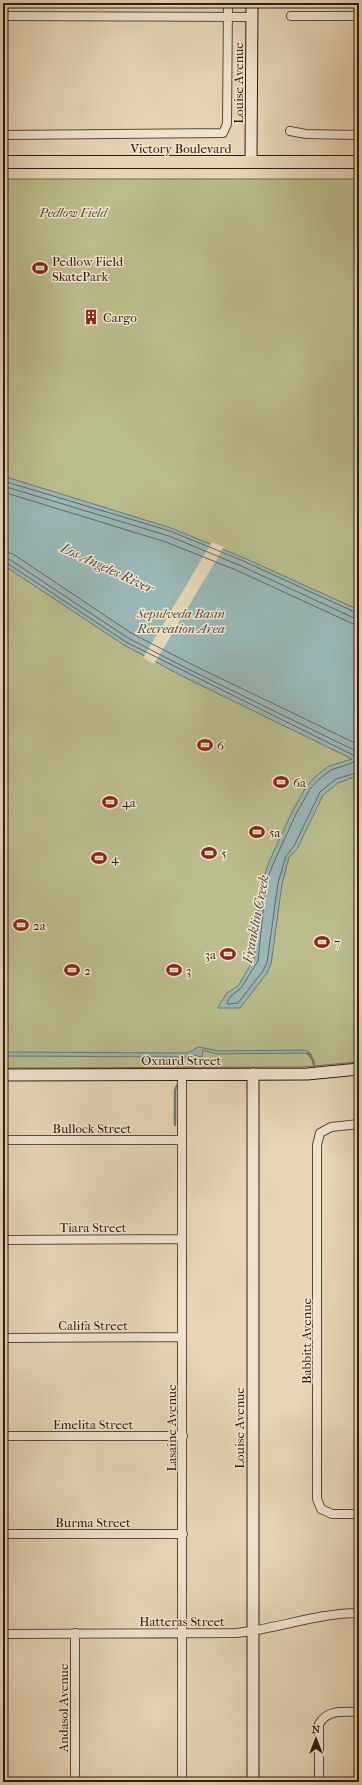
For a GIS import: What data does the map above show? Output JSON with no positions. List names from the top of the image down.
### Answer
{
  "streets": {
    "main road": ["Louise Avenue", "Victory Boulevard", "Oxnard Street"],
    "street": [
      "Bullock Street",
      "Tiara Street",
      "Califa Street",
      "Babbitt Avenue",
      "Emelita Street",
      "Lasaine Avenue",
      "Burma Street",
      "Hatteras Street",
      "Andasol Avenue"
    ]
  },
  "crossings": [
    ["Louise Avenue", "Victory Boulevard"],
    ["Louise Avenue", "Oxnard Street"],
    ["Louise Avenue", "Hatteras Street"],
    ["Oxnard Street", "Lasaine Avenue"],
    ["Bullock Street", "Lasaine Avenue"],
    ["Tiara Street", "Lasaine Avenue"],
    ["Califa Street", "Lasaine Avenue"],
    ["Emelita Street", "Lasaine Avenue"],
    ["Lasaine Avenue", "Burma Street"],
    ["Lasaine Avenue", "Hatteras Street"],
    ["Hatteras Street", "Andasol Avenue"]
  ],
  "water": ["Los Angeles River", "Franklin Creek"],
  "parks": ["Pedlow Field", "Sepulveda Basin Recreation Area"],
  "places": {
    "sports": [
      "Pedlow Field SkatePark",
      "6",
      "6a",
      "4a",
      "5a",
      "5",
      "4",
      "2a",
      "7",
      "3a",
      "2",
      "3"
    ],
    "building": ["Cargo"]
  },
  "north": "top"
}
